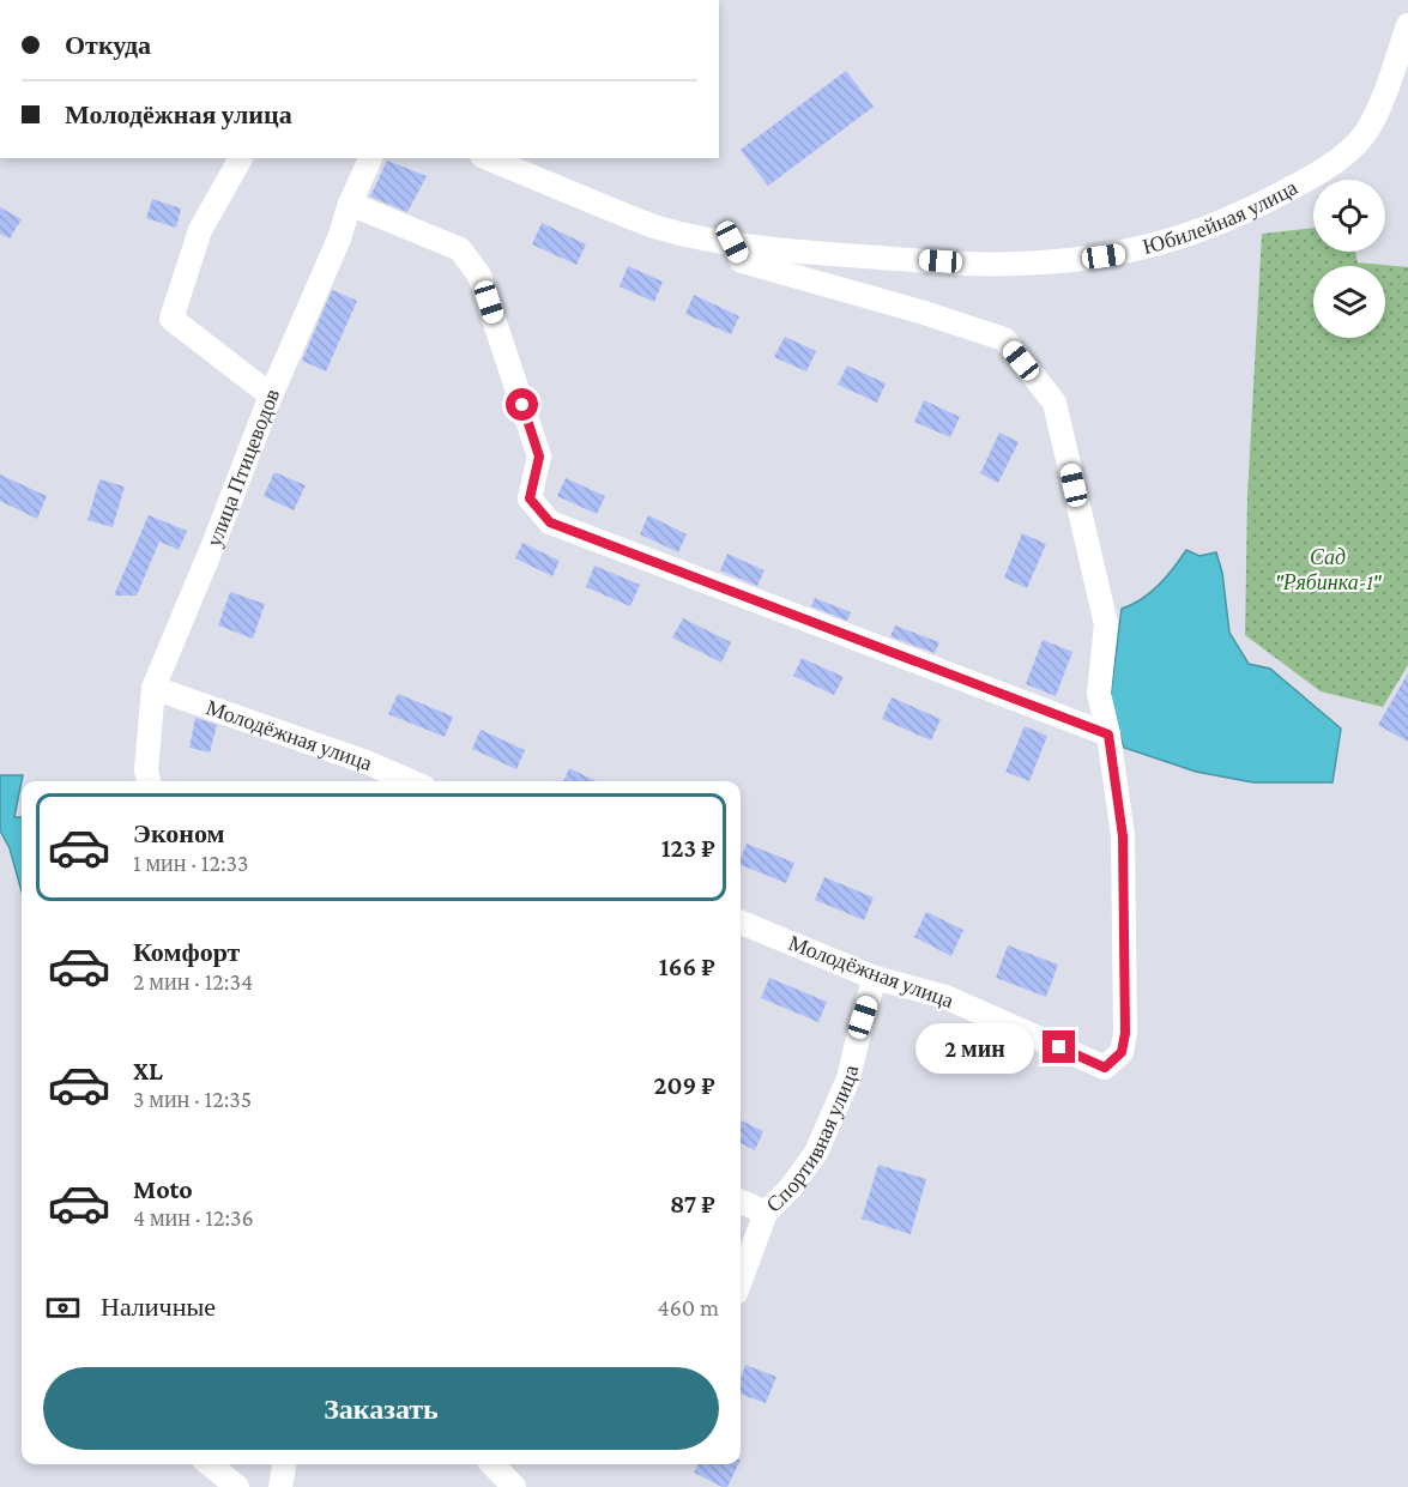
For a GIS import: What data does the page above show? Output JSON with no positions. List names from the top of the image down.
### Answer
{
  "streets": {
    "street": [
      "Юбилейная улица",
      "улица Птицеводов",
      "Молодёжная улица",
      "Спортивная улица"
    ]
  },
  "crossings": [
    ["улица Птицеводов", "Молодёжная улица"],
    ["Молодёжная улица", "Спортивная улица"]
  ],
  "parks": ["Сад \"Рябинка-1\""],
  "page": {
    "banner": ["Откуда", "Молодёжная улица"],
    "list": [
      {
        "name": "Эконом",
        "note": "1 мин · 12:33",
        "value": "123 ₽"
      },
      {
        "name": "Комфорт",
        "note": "2 мин · 12:34",
        "value": "166 ₽"
      },
      {
        "name": "XL",
        "note": "3 мин · 12:35",
        "value": "209 ₽"
      },
      {
        "name": "Moto",
        "note": "4 мин · 12:36",
        "value": "87 ₽"
      }
    ],
    "bubble": "2 мин",
    "pay": ["Наличные", "460 m"],
    "buttons": "Заказать"
  }
}
